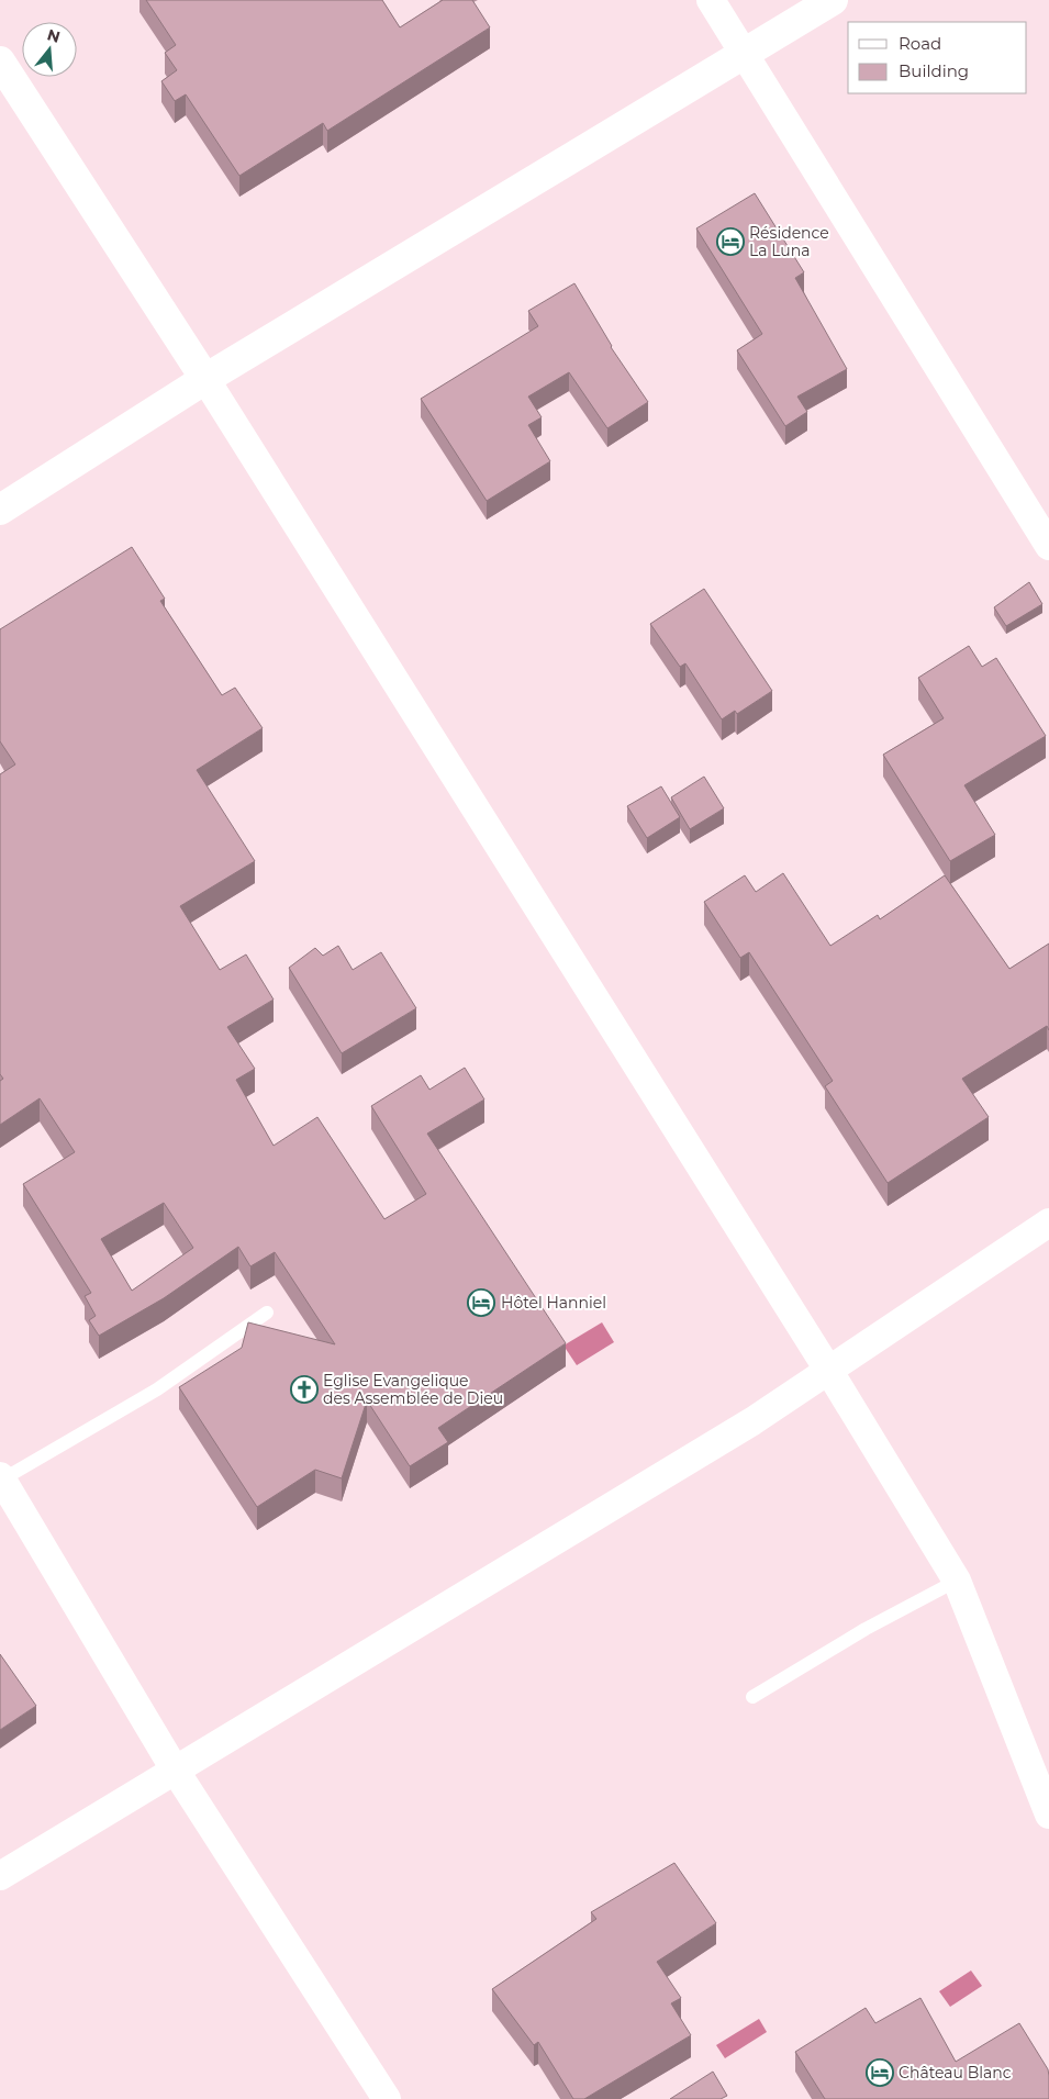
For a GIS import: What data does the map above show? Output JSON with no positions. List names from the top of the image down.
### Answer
{
  "places": {
    "hotel": ["Résidence La Luna", "Hôtel Hanniel", "Château Blanc"],
    "church": ["Eglise Evangelique des Assemblée de Dieu"]
  },
  "legend": ["Road", "Building"],
  "north": "top"
}
